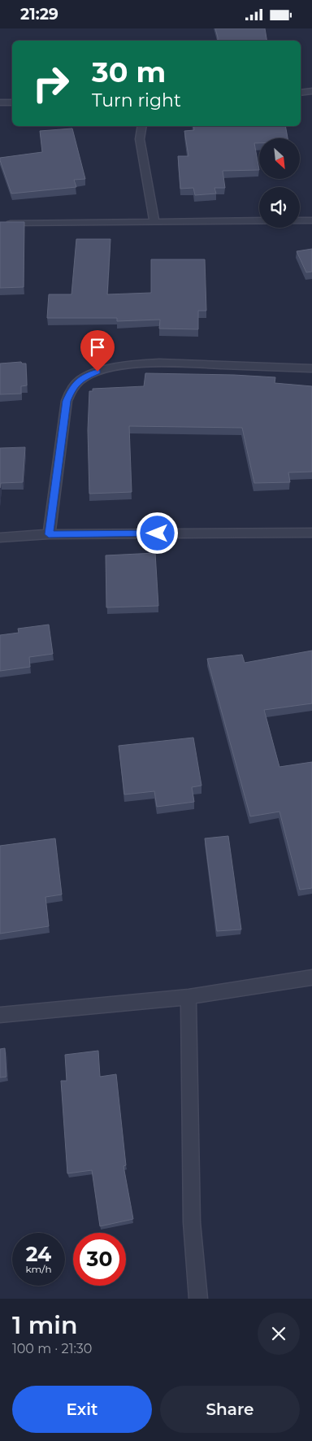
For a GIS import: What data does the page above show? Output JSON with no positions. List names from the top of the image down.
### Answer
{
  "north": "bottom right",
  "page": {
    "status": "21:29",
    "turn": ["30 m", "Turn right"],
    "speed": "24 km/h",
    "limit": "30",
    "heading": ["1 min", "100 m · 21:30"],
    "buttons": ["Exit", "Share"]
  }
}
